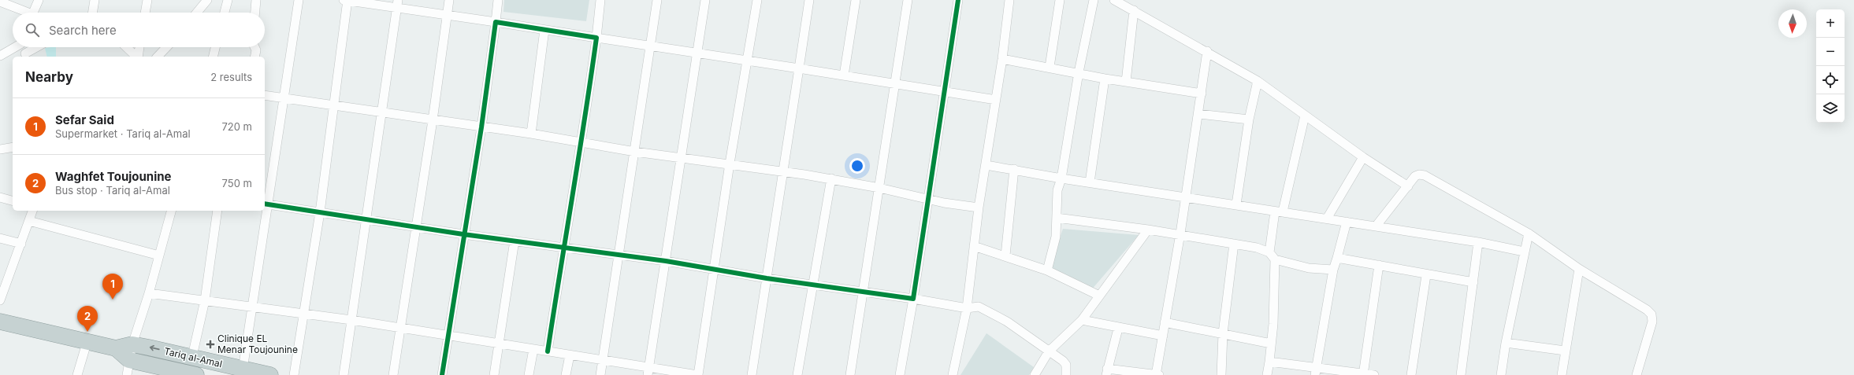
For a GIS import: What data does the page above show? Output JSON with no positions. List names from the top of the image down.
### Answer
{
  "streets": {
    "highway": ["Tariq al-Amal"]
  },
  "places": {
    "health": ["Clinique EL Menar Toujounine"]
  },
  "north": "bottom",
  "page": {
    "map_buttons": ["+", "−"],
    "search": "Search here",
    "heading": ["Nearby", "2 results"],
    "list": [
      {
        "mark": "1",
        "name": "Sefar Said",
        "note": "Supermarket · Tariq al-Amal",
        "value": "720 m"
      },
      {
        "mark": "2",
        "name": "Waghfet Toujounine",
        "note": "Bus stop · Tariq al-Amal",
        "value": "750 m"
      }
    ],
    "pins": ["1", "2"]
  }
}
